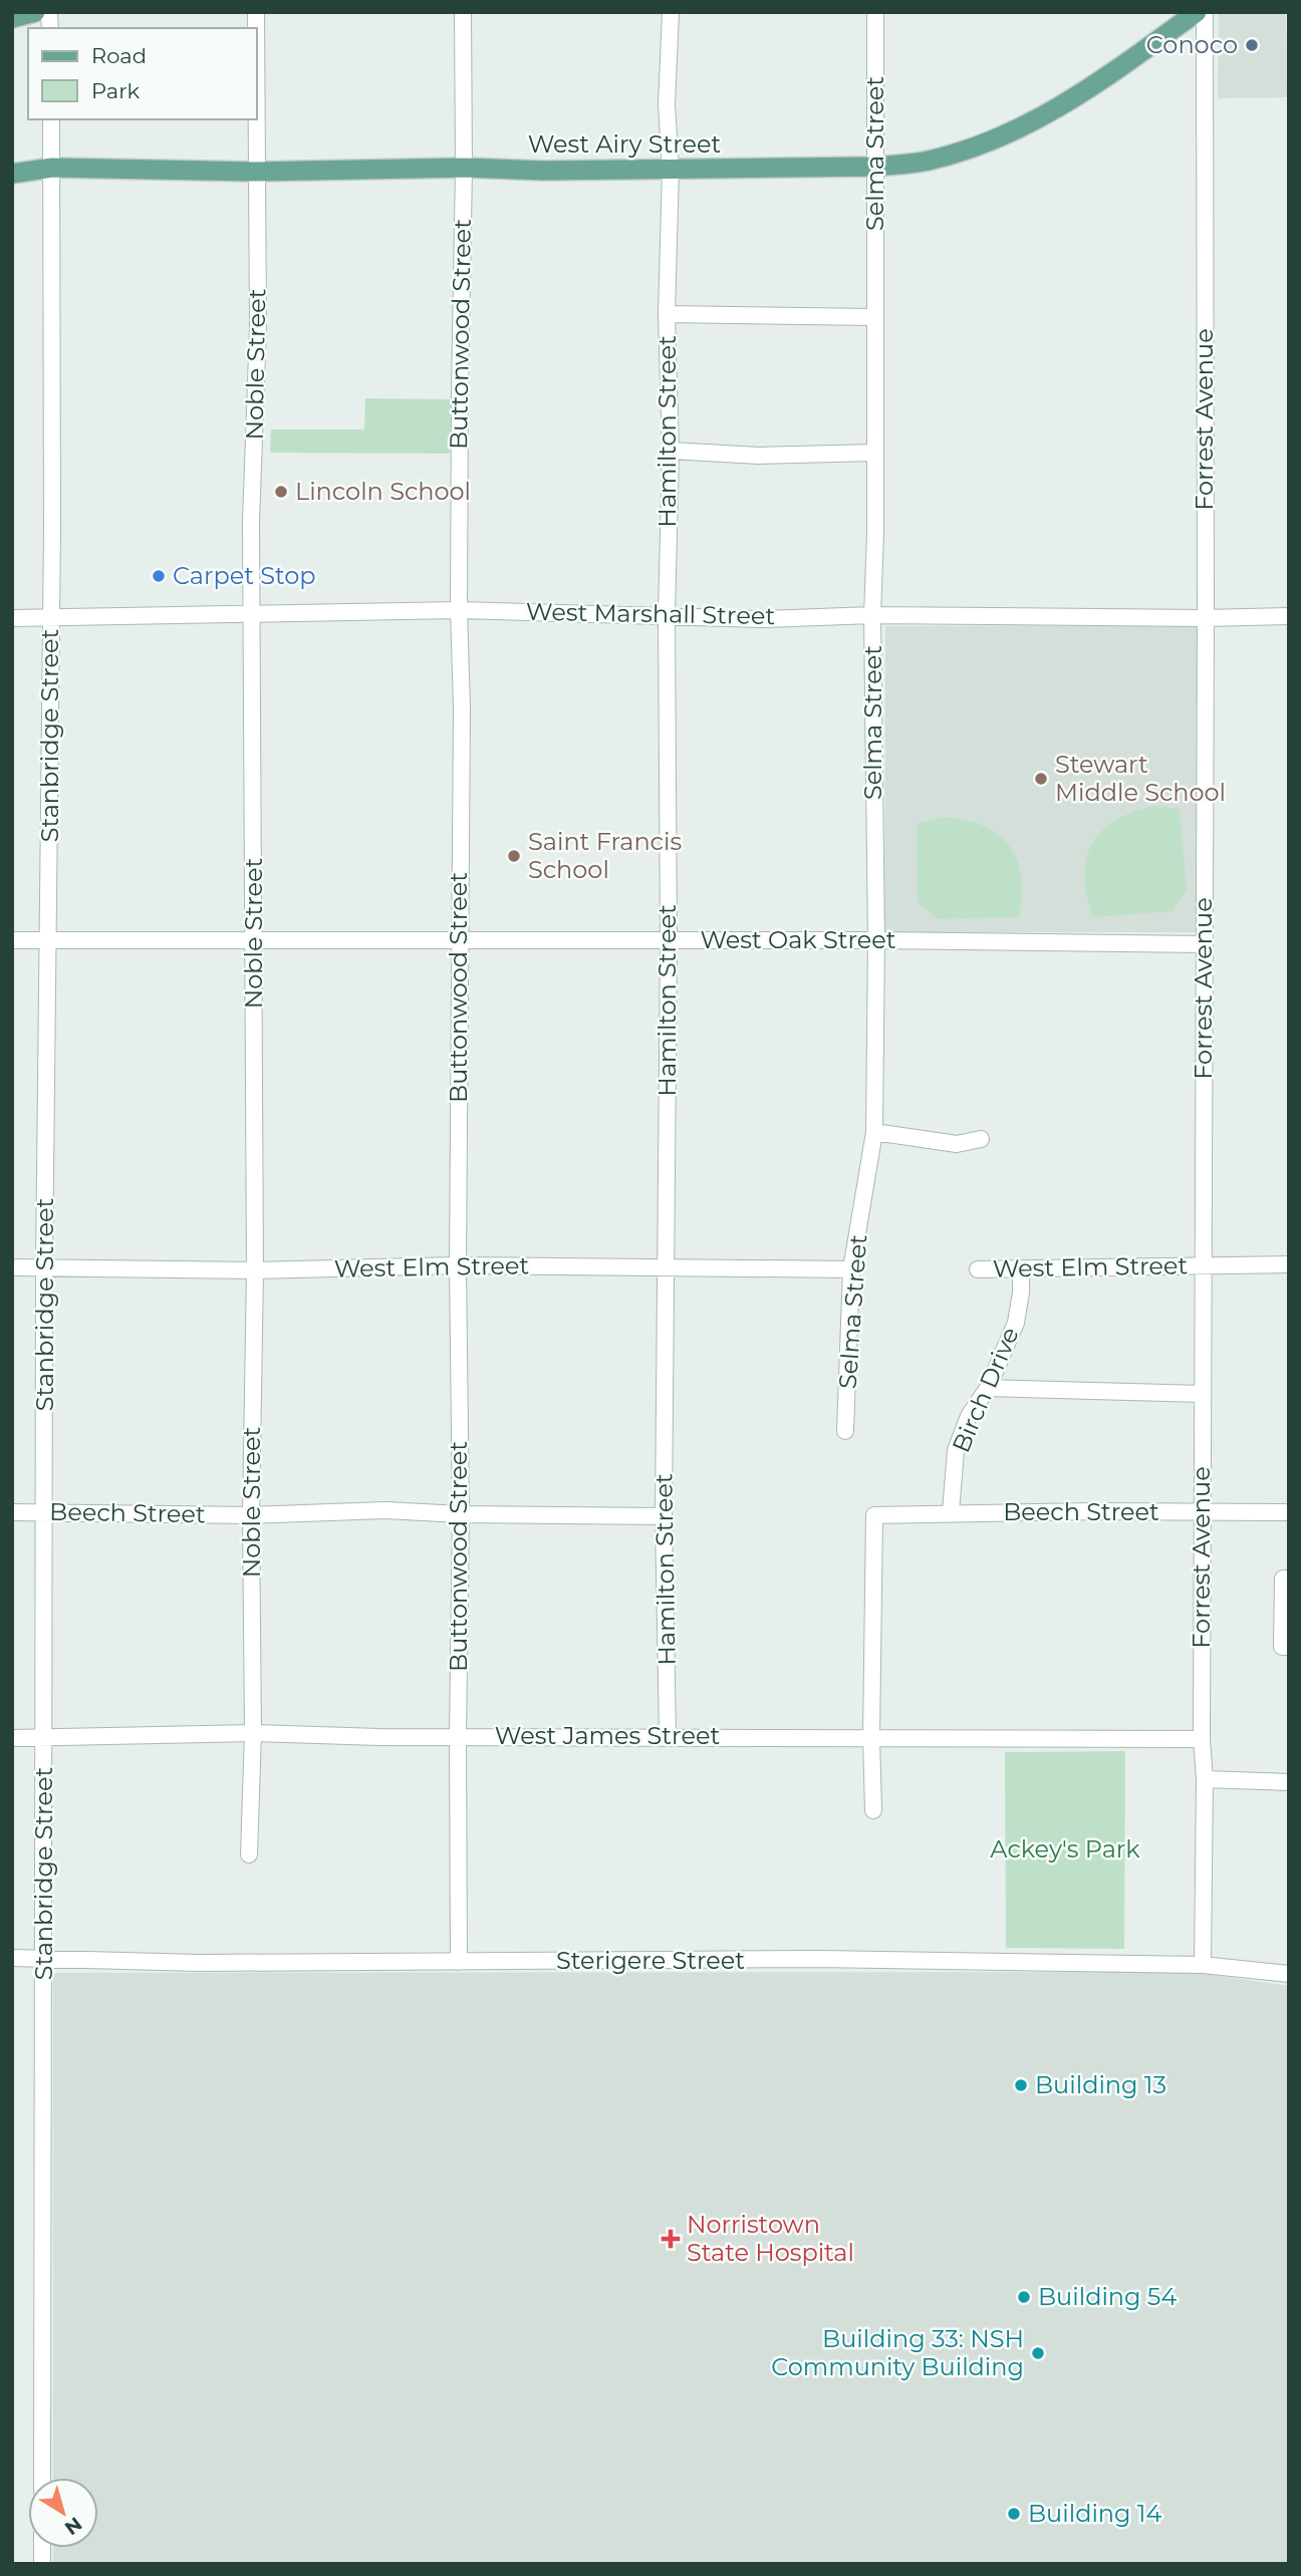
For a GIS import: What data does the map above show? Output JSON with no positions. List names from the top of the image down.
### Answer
{
  "streets": {
    "main road": ["West Airy Street"],
    "street": [
      "Selma Street",
      "Buttonwood Street",
      "Noble Street",
      "Forrest Avenue",
      "Hamilton Street",
      "West Marshall Street",
      "Stanbridge Street",
      "West Oak Street",
      "West Elm Street",
      "Birch Drive",
      "Beech Street",
      "West James Street",
      "Sterigere Street"
    ]
  },
  "crossings": [
    ["West Airy Street", "Selma Street"],
    ["West Airy Street", "Buttonwood Street"],
    ["West Airy Street", "Noble Street"],
    ["West Airy Street", "Hamilton Street"],
    ["West Airy Street", "Stanbridge Street"],
    ["Selma Street", "West Marshall Street"],
    ["Selma Street", "West Oak Street"],
    ["Selma Street", "West Elm Street"],
    ["Buttonwood Street", "West Marshall Street"],
    ["Buttonwood Street", "West Oak Street"],
    ["Buttonwood Street", "West Elm Street"],
    ["Buttonwood Street", "Beech Street"],
    ["Buttonwood Street", "West James Street"],
    ["Buttonwood Street", "Sterigere Street"],
    ["Noble Street", "West Marshall Street"],
    ["Noble Street", "West Oak Street"],
    ["Noble Street", "West Elm Street"],
    ["Noble Street", "Beech Street"],
    ["Noble Street", "West James Street"],
    ["Forrest Avenue", "West Marshall Street"],
    ["Forrest Avenue", "West Oak Street"],
    ["Forrest Avenue", "West Elm Street"],
    ["Forrest Avenue", "Beech Street"],
    ["Forrest Avenue", "West James Street"],
    ["Forrest Avenue", "Sterigere Street"],
    ["Hamilton Street", "West Marshall Street"],
    ["Hamilton Street", "West Oak Street"],
    ["Hamilton Street", "West Elm Street"],
    ["Hamilton Street", "Beech Street"],
    ["Hamilton Street", "West James Street"],
    ["West Marshall Street", "Stanbridge Street"],
    ["Stanbridge Street", "West Oak Street"],
    ["Stanbridge Street", "West Elm Street"],
    ["Stanbridge Street", "Beech Street"],
    ["Stanbridge Street", "West James Street"],
    ["Stanbridge Street", "Sterigere Street"],
    ["West Elm Street", "Birch Drive"],
    ["Birch Drive", "Beech Street"],
    ["Beech Street", "West James Street"]
  ],
  "parks": ["Ackey's Park"],
  "places": {
    "other": [
      "Conoco",
      "Lincoln School",
      "Carpet Stop",
      "Stewart Middle School",
      "Saint Francis School",
      "Building 13",
      "Building 54",
      "Building 33: NSH Community Building",
      "Building 14"
    ],
    "health": ["Norristown State Hospital"]
  },
  "legend": ["Road", "Park"],
  "north": "bottom right"
}
